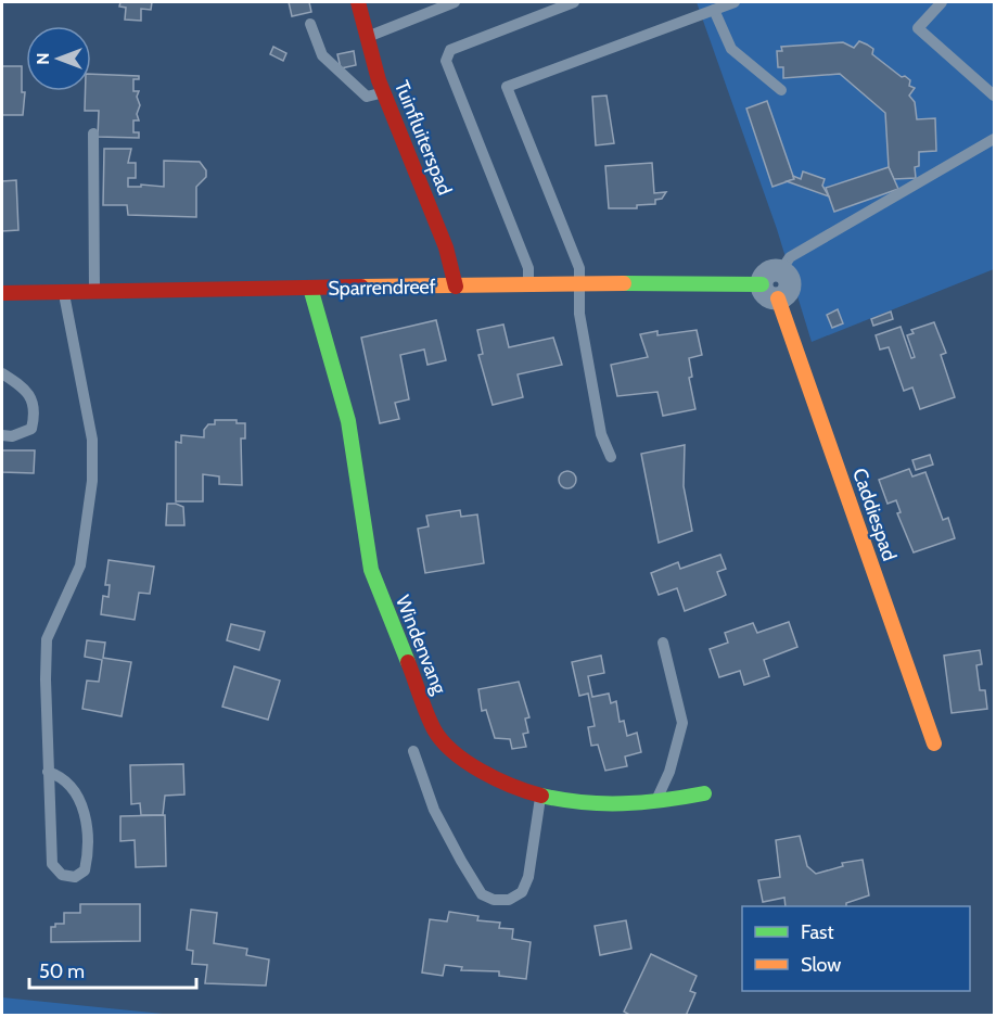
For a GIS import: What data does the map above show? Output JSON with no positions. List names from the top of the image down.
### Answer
{
  "streets": {
    "street": [
      "Tuinfluiterspad",
      "Sparrendreef",
      "Caddiespad",
      "Windenvang"
    ]
  },
  "crossings": [
    ["Tuinfluiterspad", "Sparrendreef"],
    ["Sparrendreef", "Caddiespad"],
    ["Sparrendreef", "Windenvang"]
  ],
  "legend": ["Fast", "Slow"],
  "scale_bar": "50 m",
  "north": "left"
}
